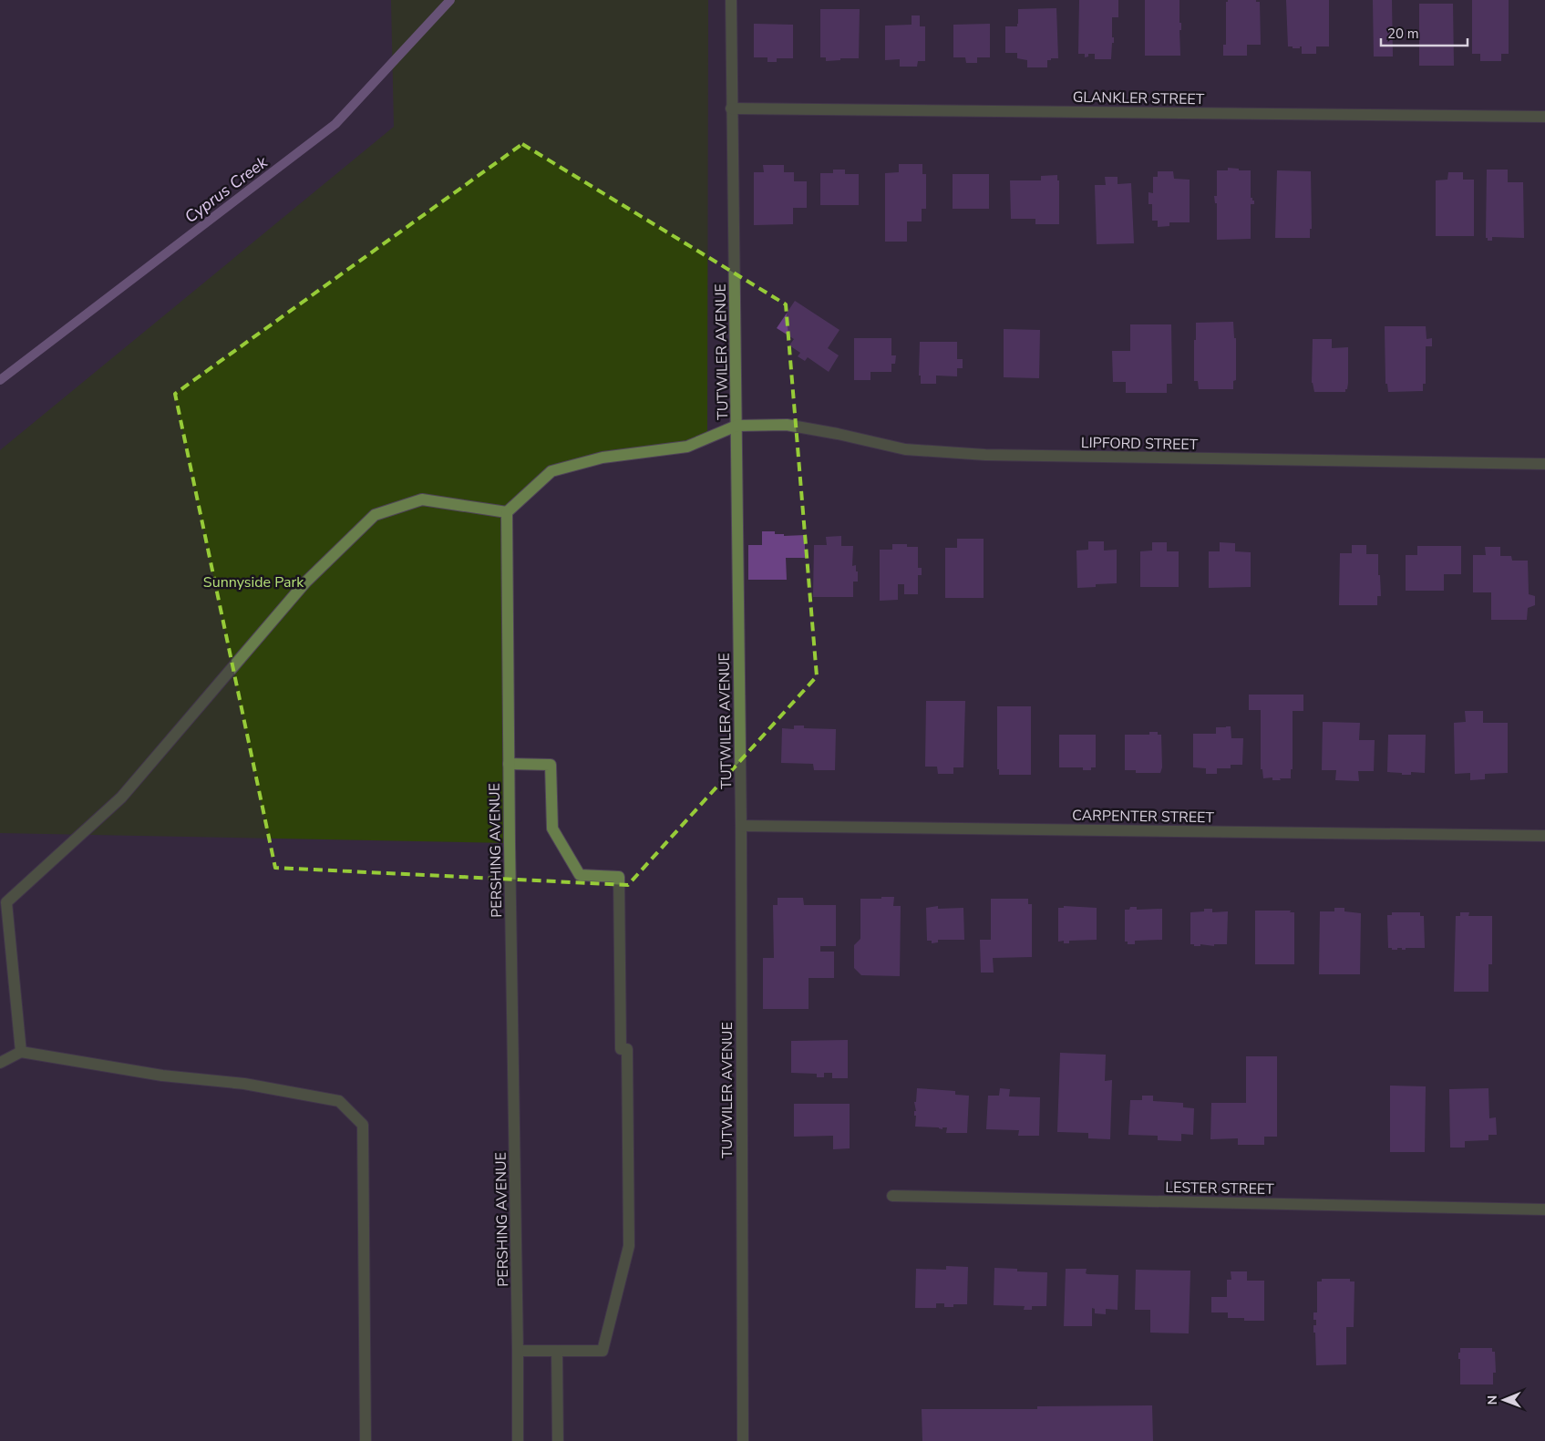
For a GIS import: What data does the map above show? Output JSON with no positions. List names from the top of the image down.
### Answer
{
  "streets": {
    "street": [
      "GLANKLER STREET",
      "TUTWILER AVENUE",
      "LIPFORD STREET",
      "CARPENTER STREET",
      "PERSHING AVENUE",
      "LESTER STREET"
    ]
  },
  "crossings": [
    ["GLANKLER STREET", "TUTWILER AVENUE"],
    ["TUTWILER AVENUE", "LIPFORD STREET"],
    ["TUTWILER AVENUE", "CARPENTER STREET"]
  ],
  "water": ["Cyprus Creek"],
  "parks": ["Sunnyside Park"],
  "scale_bar": "20 m",
  "north": "left"
}
